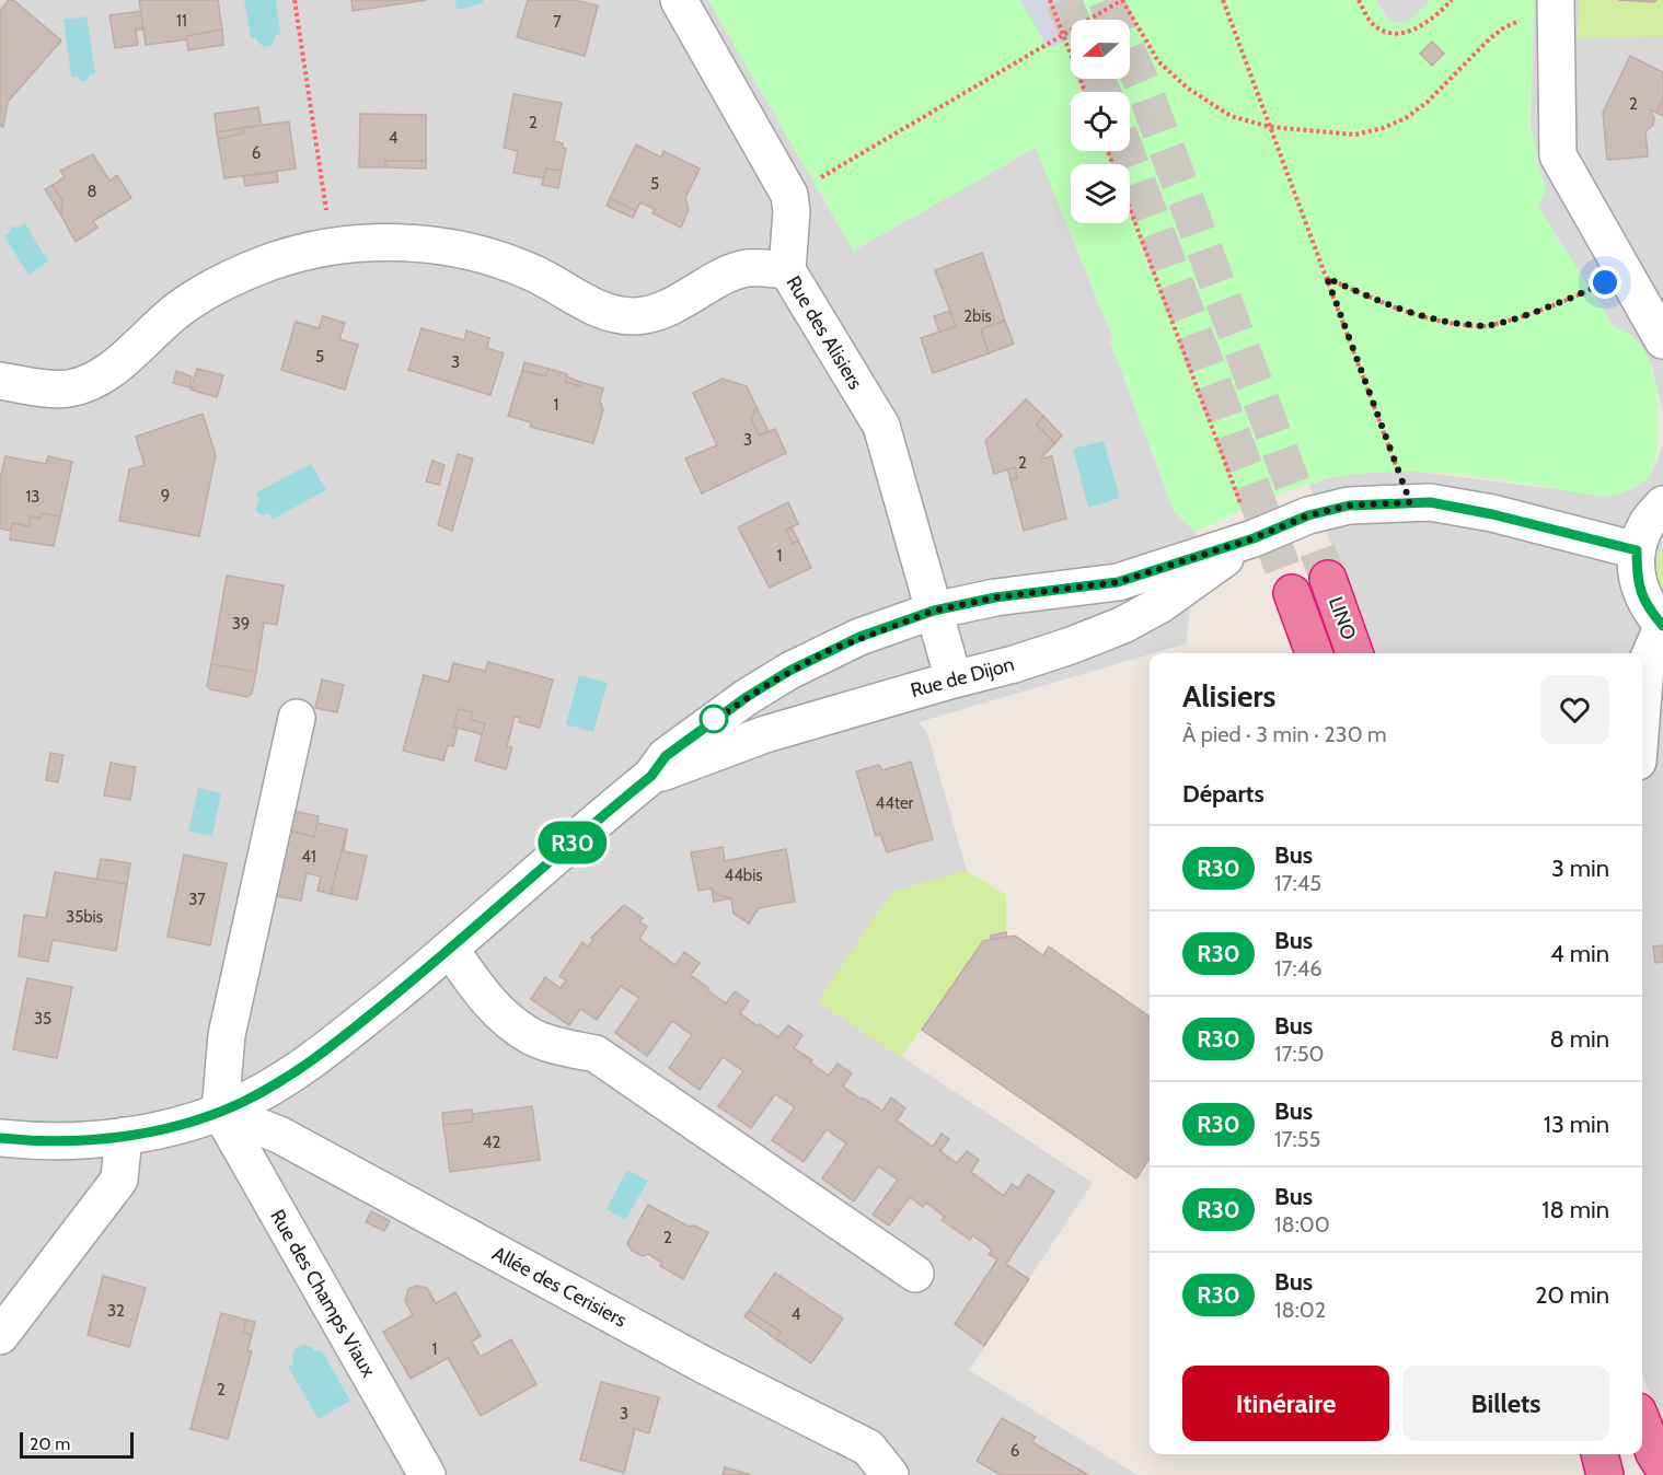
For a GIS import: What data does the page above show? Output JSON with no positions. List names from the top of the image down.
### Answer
{
  "streets": {
    "highway": ["LINO"],
    "street": [
      "Rue des Alisiers",
      "Rue de Dijon",
      "Allée des Cerisiers",
      "Rue des Champs Viaux"
    ]
  },
  "crossings": [
    ["Rue des Alisiers", "Rue de Dijon"],
    ["Rue de Dijon", "Allée des Cerisiers"],
    ["Rue de Dijon", "Rue des Champs Viaux"],
    ["Allée des Cerisiers", "Rue des Champs Viaux"]
  ],
  "lines": ["bus line R30"],
  "house_numbers": [
    "11",
    "7",
    "2",
    "2",
    "4",
    "6",
    "5",
    "8",
    "2bis",
    "5",
    "3",
    "1",
    "3",
    "2",
    "9",
    "13",
    "1",
    "39",
    "44ter",
    "41",
    "44bis",
    "37",
    "35bis",
    "35",
    "42",
    "2",
    "32",
    "4",
    "1",
    "2",
    "3",
    "6"
  ],
  "scale_bar": "20 m",
  "north": "left",
  "page": {
    "on_map": "R30",
    "heading": [
      ["Alisiers", "À pied · 3 min · 230 m"],
      "Départs"
    ],
    "list": [
      {
        "mark": "R30",
        "name": "Bus",
        "note": "17:45",
        "value": "3 min"
      },
      {
        "mark": "R30",
        "name": "Bus",
        "note": "17:46",
        "value": "4 min"
      },
      {
        "mark": "R30",
        "name": "Bus",
        "note": "17:50",
        "value": "8 min"
      },
      {
        "mark": "R30",
        "name": "Bus",
        "note": "17:55",
        "value": "13 min"
      },
      {
        "mark": "R30",
        "name": "Bus",
        "note": "18:00",
        "value": "18 min"
      },
      {
        "mark": "R30",
        "name": "Bus",
        "note": "18:02",
        "value": "20 min"
      }
    ],
    "buttons": ["Itinéraire", "Billets"],
    "scale": "20 m"
  }
}
